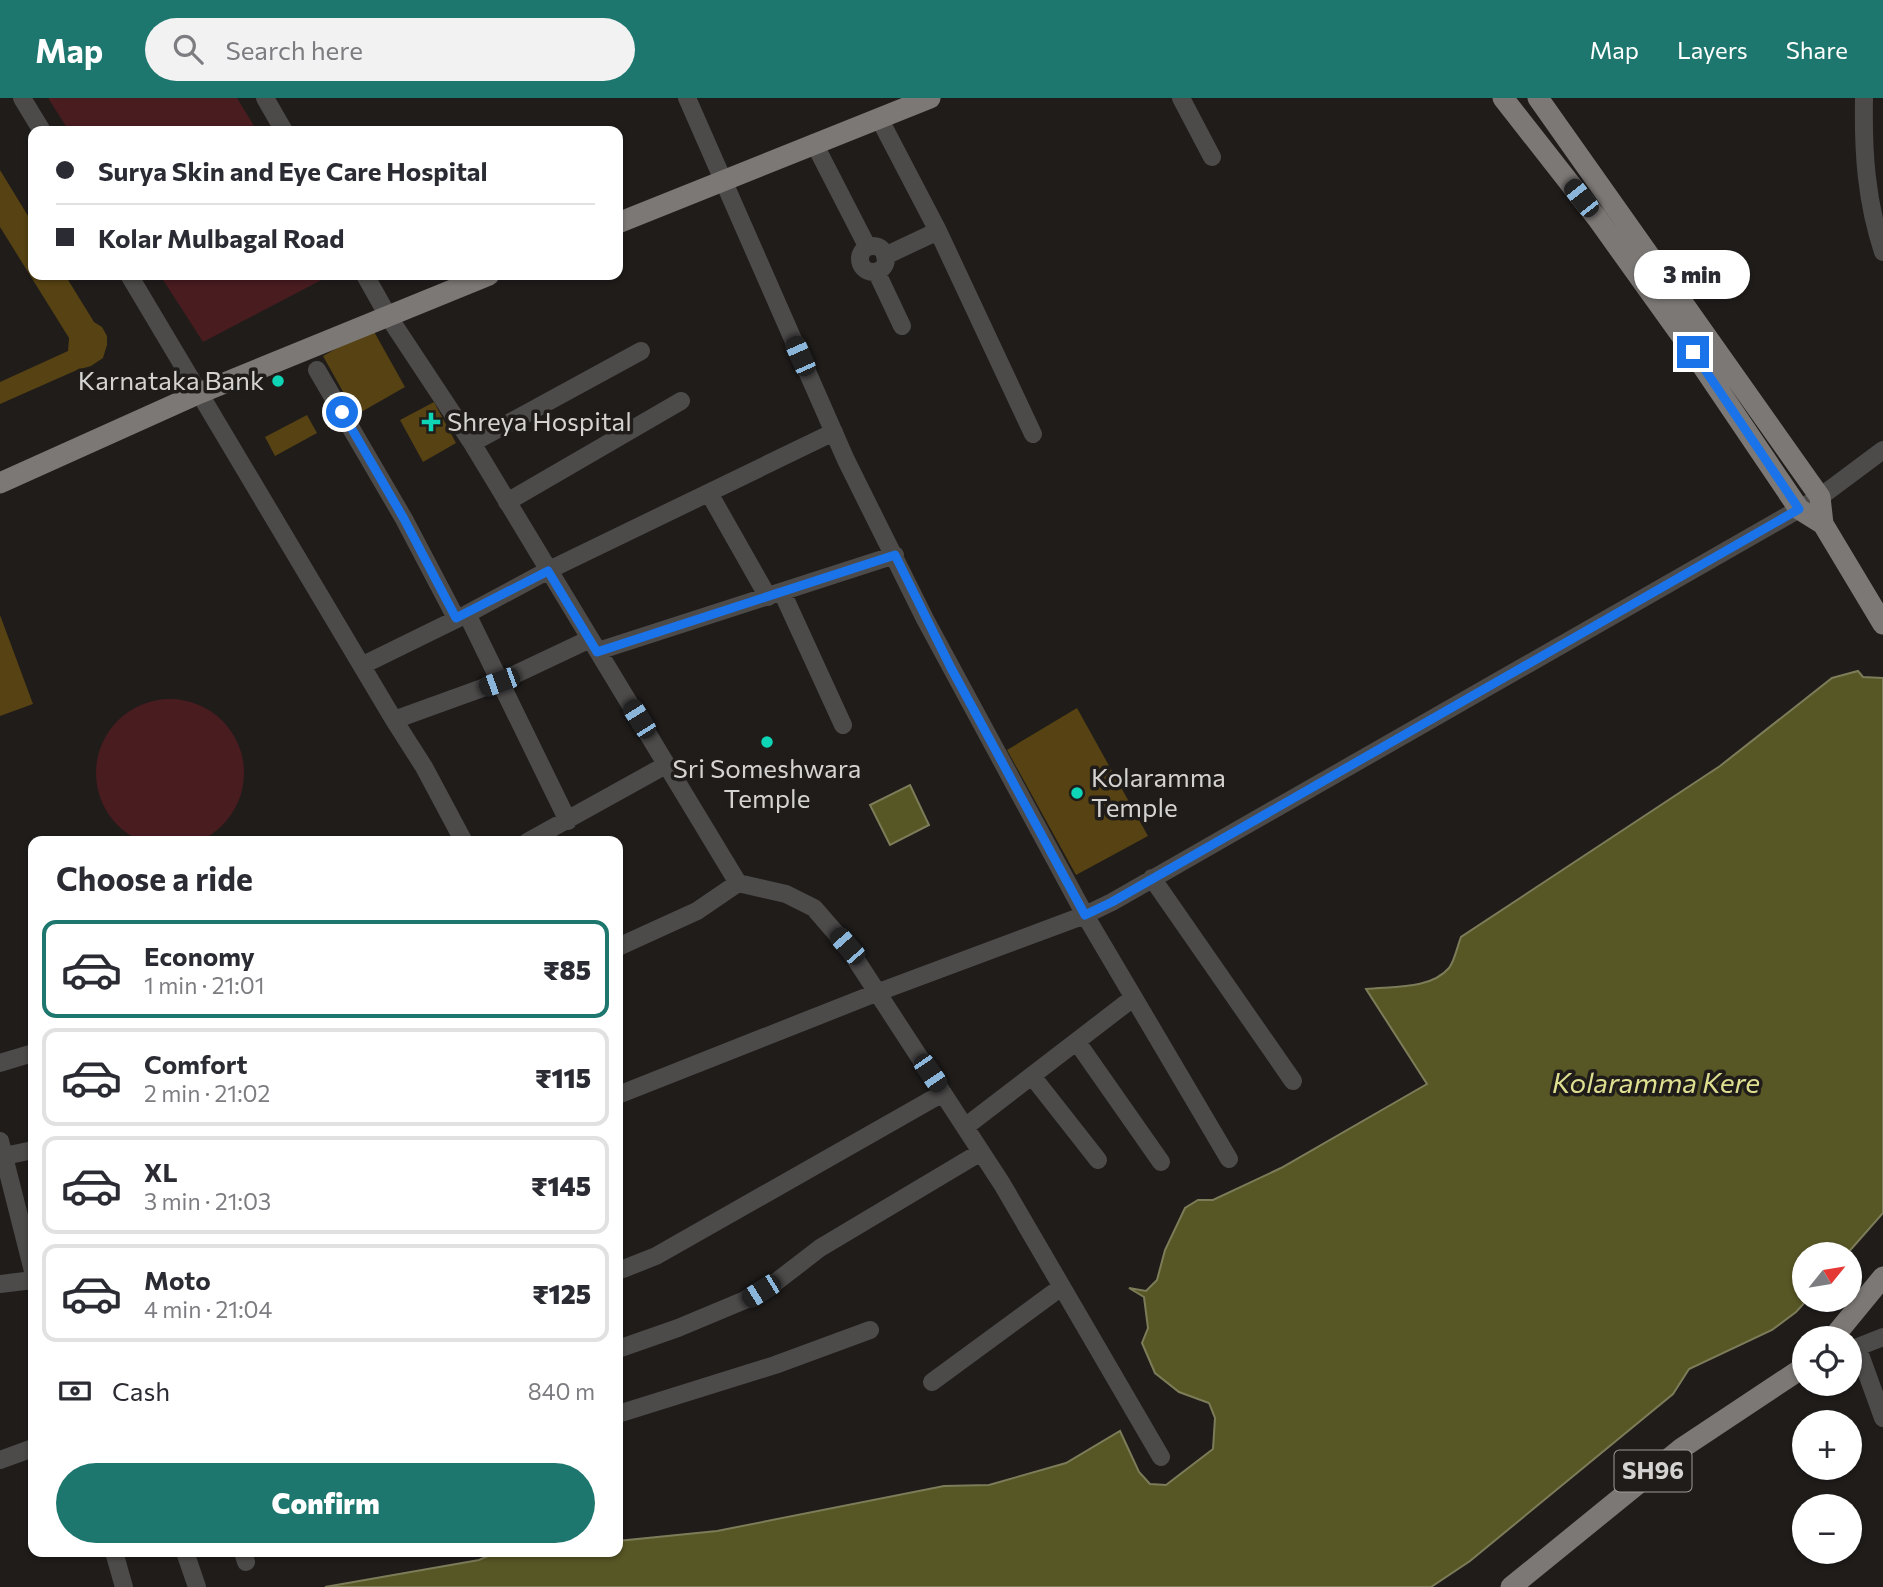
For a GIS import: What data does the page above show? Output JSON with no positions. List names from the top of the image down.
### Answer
{
  "streets": {
    "main road": ["SH96"]
  },
  "water": ["Kolaramma Kere"],
  "places": {
    "other": ["Karnataka Bank", "Sri Someshwara Temple", "Kolaramma Temple"],
    "health": ["Shreya Hospital"]
  },
  "north": "top right",
  "page": {
    "header": "Map",
    "search": "Search here",
    "nav": ["Map", "Layers", "Share"],
    "banner": ["Surya Skin and Eye Care Hospital", "Kolar Mulbagal Road"],
    "bubble": "3 min",
    "heading": "Choose a ride",
    "list": [
      {
        "name": "Economy",
        "note": "1 min · 21:01",
        "value": "₹85"
      },
      {
        "name": "Comfort",
        "note": "2 min · 21:02",
        "value": "₹115"
      },
      {
        "name": "XL",
        "note": "3 min · 21:03",
        "value": "₹145"
      },
      {
        "name": "Moto",
        "note": "4 min · 21:04",
        "value": "₹125"
      }
    ],
    "map_buttons": ["+", "−"],
    "pay": ["Cash", "840 m"],
    "buttons": "Confirm"
  }
}
